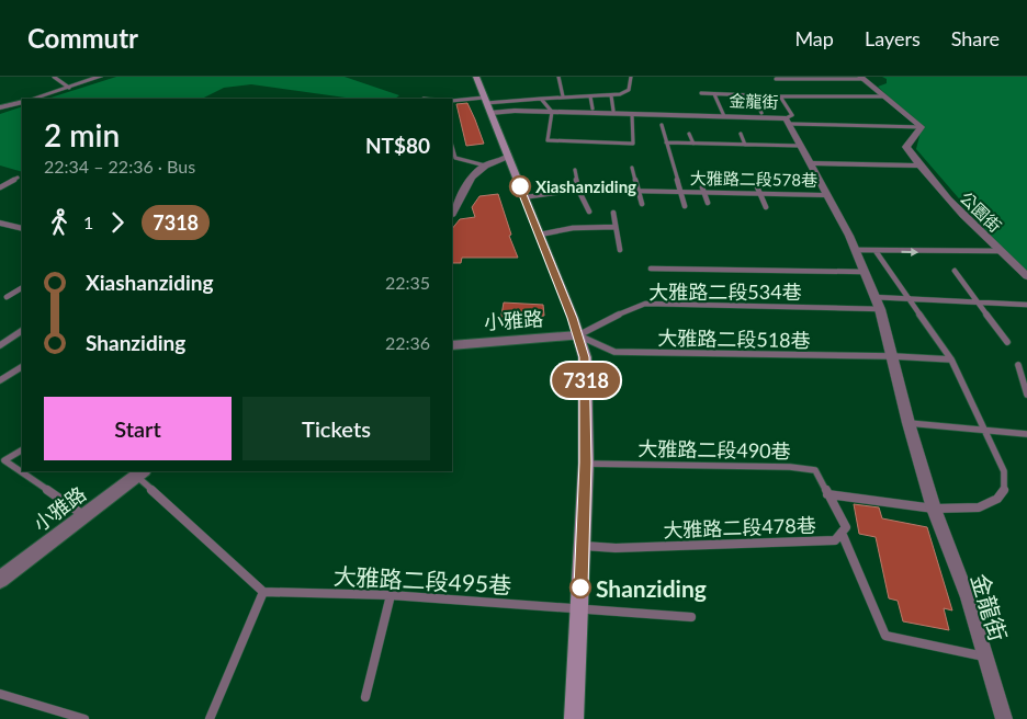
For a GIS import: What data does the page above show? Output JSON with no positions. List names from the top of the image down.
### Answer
{
  "streets": {
    "street": [
      "金龍街",
      "大雅路二段578巷",
      "公園街",
      "小雅路"
    ],
    "lane": [
      "大雅路二段534巷",
      "大雅路二段518巷",
      "大雅路二段490巷",
      "大雅路二段478巷",
      "大雅路二段495巷"
    ]
  },
  "crossings": [
    ["金龍街", "大雅路二段578巷"],
    ["金龍街", "大雅路二段534巷"],
    ["金龍街", "大雅路二段518巷"],
    ["金龍街", "大雅路二段478巷"],
    ["大雅路二段534巷", "小雅路"],
    ["大雅路二段534巷", "大雅路二段518巷"],
    ["小雅路", "大雅路二段518巷"],
    ["大雅路二段490巷", "大雅路二段478巷"]
  ],
  "places": ["Xiashanziding", "Shanziding"],
  "lines": ["bus line 7318"],
  "page": {
    "header": "Commutr",
    "nav": ["Map", "Layers", "Share"],
    "on_map": "7318",
    "heading": ["2 min", "22:34 – 22:36 · Bus", "NT$80"],
    "legs": ["1", "7318"],
    "list": [
      {
        "name": "Xiashanziding",
        "value": "22:35"
      },
      {
        "name": "Shanziding",
        "value": "22:36"
      }
    ],
    "buttons": ["Start", "Tickets"]
  }
}
